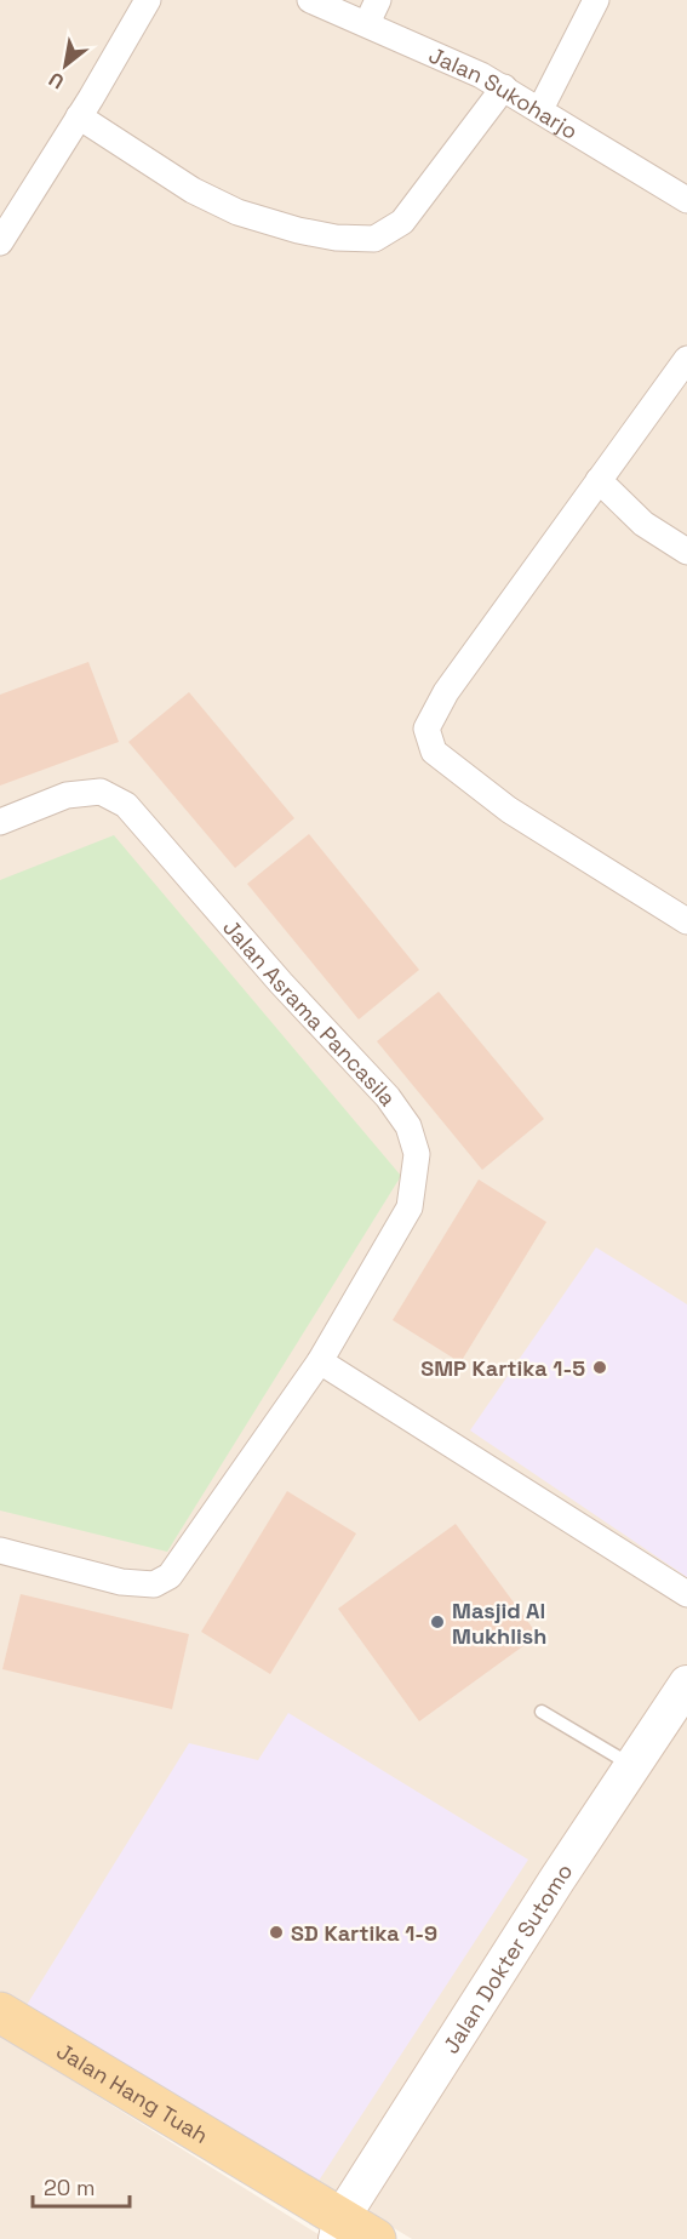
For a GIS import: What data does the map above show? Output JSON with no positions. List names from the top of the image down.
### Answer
{
  "streets": {
    "main road": ["Jalan Dokter Sutomo", "Jalan Hang Tuah"],
    "street": ["Jalan Sukoharjo", "Jalan Asrama Pancasila"]
  },
  "crossings": [
    ["Jalan Dokter Sutomo", "Jalan Hang Tuah"]
  ],
  "places": ["SMP Kartika 1-5", "Masjid Al Mukhlish", "SD Kartika 1-9"],
  "scale_bar": "20 m",
  "north": "bottom left"
}
